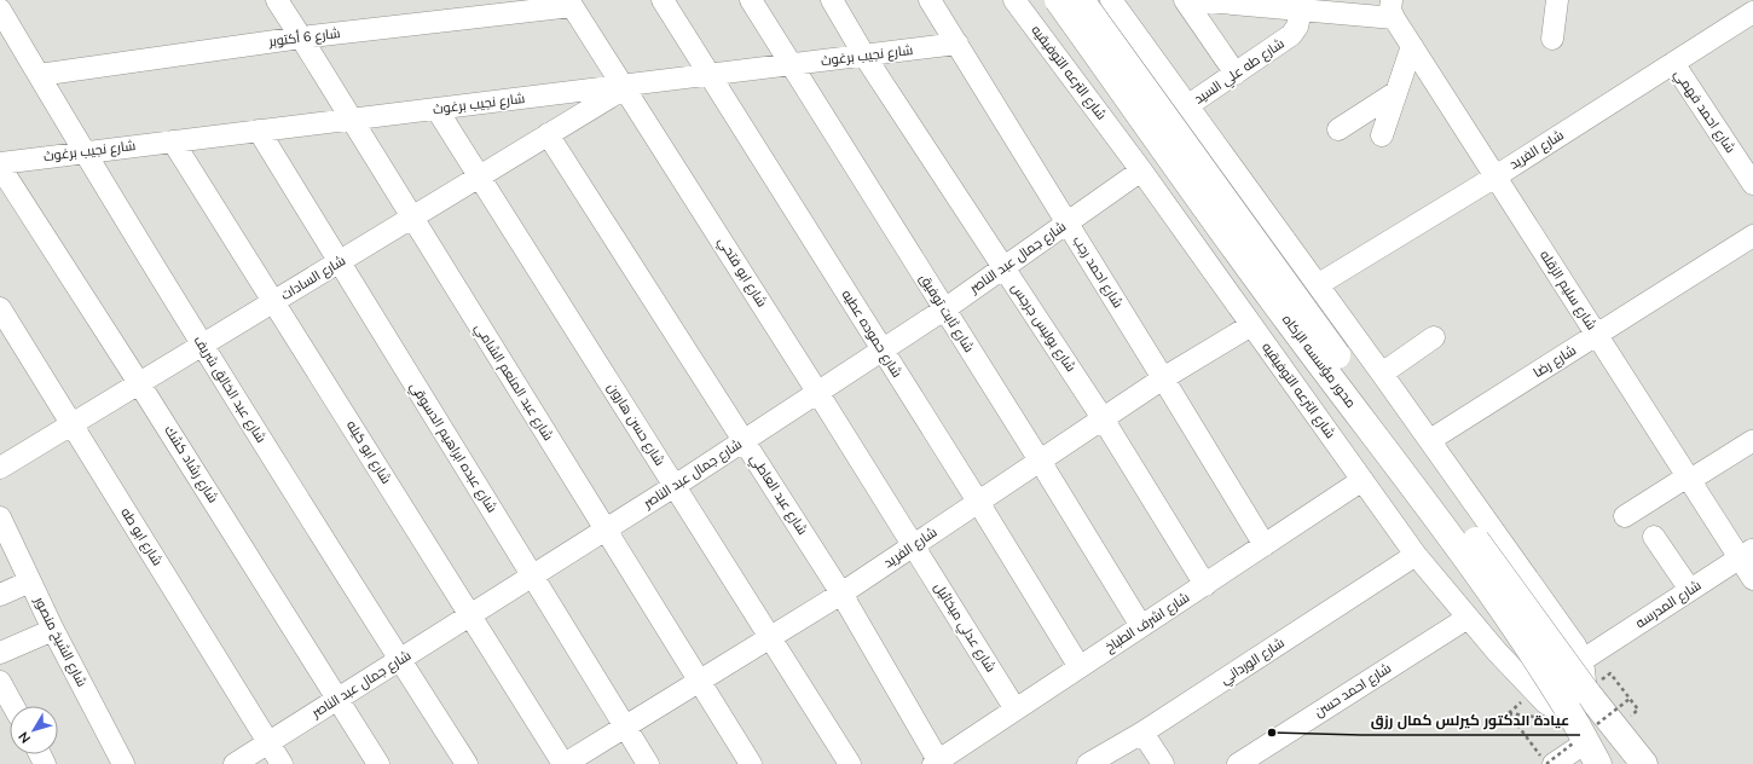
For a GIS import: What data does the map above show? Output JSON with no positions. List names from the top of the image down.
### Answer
{
  "streets": {
    "main road": ["محور مؤسسه الزكاه"],
    "street": [
      "شارع 6 أكتوبر",
      "شارع نجيب برغوث",
      "شارع طه علي السيد",
      "شارع الترعه التوفيقيه",
      "شارع احمد فهمي",
      "شارع الفريد",
      "شارع جمال عبد الناصر",
      "شارع ابو فتحي",
      "شارع احمد رجب",
      "شارع السادات",
      "شارع سليم الزقله",
      "شارع ثابت توفيق",
      "شارع بوليس جرجس",
      "شارع حموده عطيه",
      "شارع رضا",
      "شارع عبد المنعم الشامي",
      "شارع عبد الخالق شريف",
      "شارع حسن هارون",
      "شارع عبده ابراهيم الدسوقي",
      "شارع ابو كيله",
      "شارع رشاد كشك",
      "شارع عبد العاطي",
      "شارع ابو طه",
      "شارع المدرسه",
      "شارع اشرف الطباخ",
      "شارع عدلي ميخائيل",
      "شارع الشيخ منصور",
      "شارع الورداني",
      "شارع احمد حسن"
    ]
  },
  "crossings": [
    ["شارع 6 أكتوبر", "شارع ابو فتحي"],
    ["شارع 6 أكتوبر", "شارع عبد المنعم الشامي"],
    ["شارع 6 أكتوبر", "شارع عبد الخالق شريف"],
    ["شارع نجيب برغوث", "شارع ابو فتحي"],
    ["شارع نجيب برغوث", "شارع احمد رجب"],
    ["شارع نجيب برغوث", "شارع السادات"],
    ["شارع نجيب برغوث", "شارع ثابت توفيق"],
    ["شارع نجيب برغوث", "شارع بوليس جرجس"],
    ["شارع نجيب برغوث", "شارع حموده عطيه"],
    ["شارع نجيب برغوث", "شارع عبد المنعم الشامي"],
    ["شارع نجيب برغوث", "شارع عبد الخالق شريف"],
    ["شارع نجيب برغوث", "شارع حسن هارون"],
    ["شارع نجيب برغوث", "شارع عبده ابراهيم الدسوقي"],
    ["شارع نجيب برغوث", "شارع ابو كيله"],
    ["شارع الترعه التوفيقيه", "شارع الفريد"],
    ["شارع الترعه التوفيقيه", "شارع جمال عبد الناصر"],
    ["شارع الترعه التوفيقيه", "محور مؤسسه الزكاه"],
    ["شارع الترعه التوفيقيه", "شارع اشرف الطباخ"],
    ["شارع الترعه التوفيقيه", "شارع الورداني"],
    ["شارع الترعه التوفيقيه", "شارع احمد حسن"],
    ["شارع احمد فهمي", "شارع الفريد"],
    ["شارع الفريد", "شارع ابو فتحي"],
    ["شارع الفريد", "شارع احمد رجب"],
    ["شارع الفريد", "شارع سليم الزقله"],
    ["شارع الفريد", "شارع ثابت توفيق"],
    ["شارع الفريد", "شارع بوليس جرجس"],
    ["شارع الفريد", "شارع حموده عطيه"],
    ["شارع الفريد", "شارع عبد المنعم الشامي"],
    ["شارع الفريد", "شارع حسن هارون"],
    ["شارع الفريد", "شارع عبده ابراهيم الدسوقي"],
    ["شارع الفريد", "شارع ابو كيله"],
    ["شارع الفريد", "شارع عبد العاطي"],
    ["شارع الفريد", "شارع عدلي ميخائيل"],
    ["شارع جمال عبد الناصر", "شارع ابو فتحي"],
    ["شارع جمال عبد الناصر", "شارع احمد رجب"],
    ["شارع جمال عبد الناصر", "شارع ثابت توفيق"],
    ["شارع جمال عبد الناصر", "شارع بوليس جرجس"],
    ["شارع جمال عبد الناصر", "شارع حموده عطيه"],
    ["شارع جمال عبد الناصر", "شارع عبد المنعم الشامي"],
    ["شارع جمال عبد الناصر", "شارع عبد الخالق شريف"],
    ["شارع جمال عبد الناصر", "شارع حسن هارون"],
    ["شارع جمال عبد الناصر", "شارع عبده ابراهيم الدسوقي"],
    ["شارع جمال عبد الناصر", "شارع ابو كيله"],
    ["شارع جمال عبد الناصر", "شارع رشاد كشك"],
    ["شارع جمال عبد الناصر", "شارع عبد العاطي"],
    ["شارع جمال عبد الناصر", "شارع ابو طه"],
    ["شارع ابو فتحي", "شارع السادات"],
    ["شارع ابو فتحي", "شارع عدلي ميخائيل"],
    ["شارع احمد رجب", "شارع اشرف الطباخ"],
    ["شارع السادات", "شارع عبد المنعم الشامي"],
    ["شارع السادات", "شارع عبد الخالق شريف"],
    ["شارع السادات", "شارع حسن هارون"],
    ["شارع السادات", "شارع عبده ابراهيم الدسوقي"],
    ["شارع السادات", "شارع ابو كيله"],
    ["شارع السادات", "شارع رشاد كشك"],
    ["شارع السادات", "شارع عبد العاطي"],
    ["شارع السادات", "شارع ابو طه"],
    ["شارع سليم الزقله", "شارع رضا"],
    ["شارع سليم الزقله", "شارع المدرسه"],
    ["شارع ثابت توفيق", "شارع اشرف الطباخ"],
    ["شارع بوليس جرجس", "شارع اشرف الطباخ"],
    ["شارع حموده عطيه", "شارع اشرف الطباخ"],
    ["شارع عبد العاطي", "شارع اشرف الطباخ"],
    ["شارع اشرف الطباخ", "شارع عدلي ميخائيل"]
  ],
  "places": ["عيادة الدكتور كيرلس كمال رزق"],
  "north": "bottom left"
}
